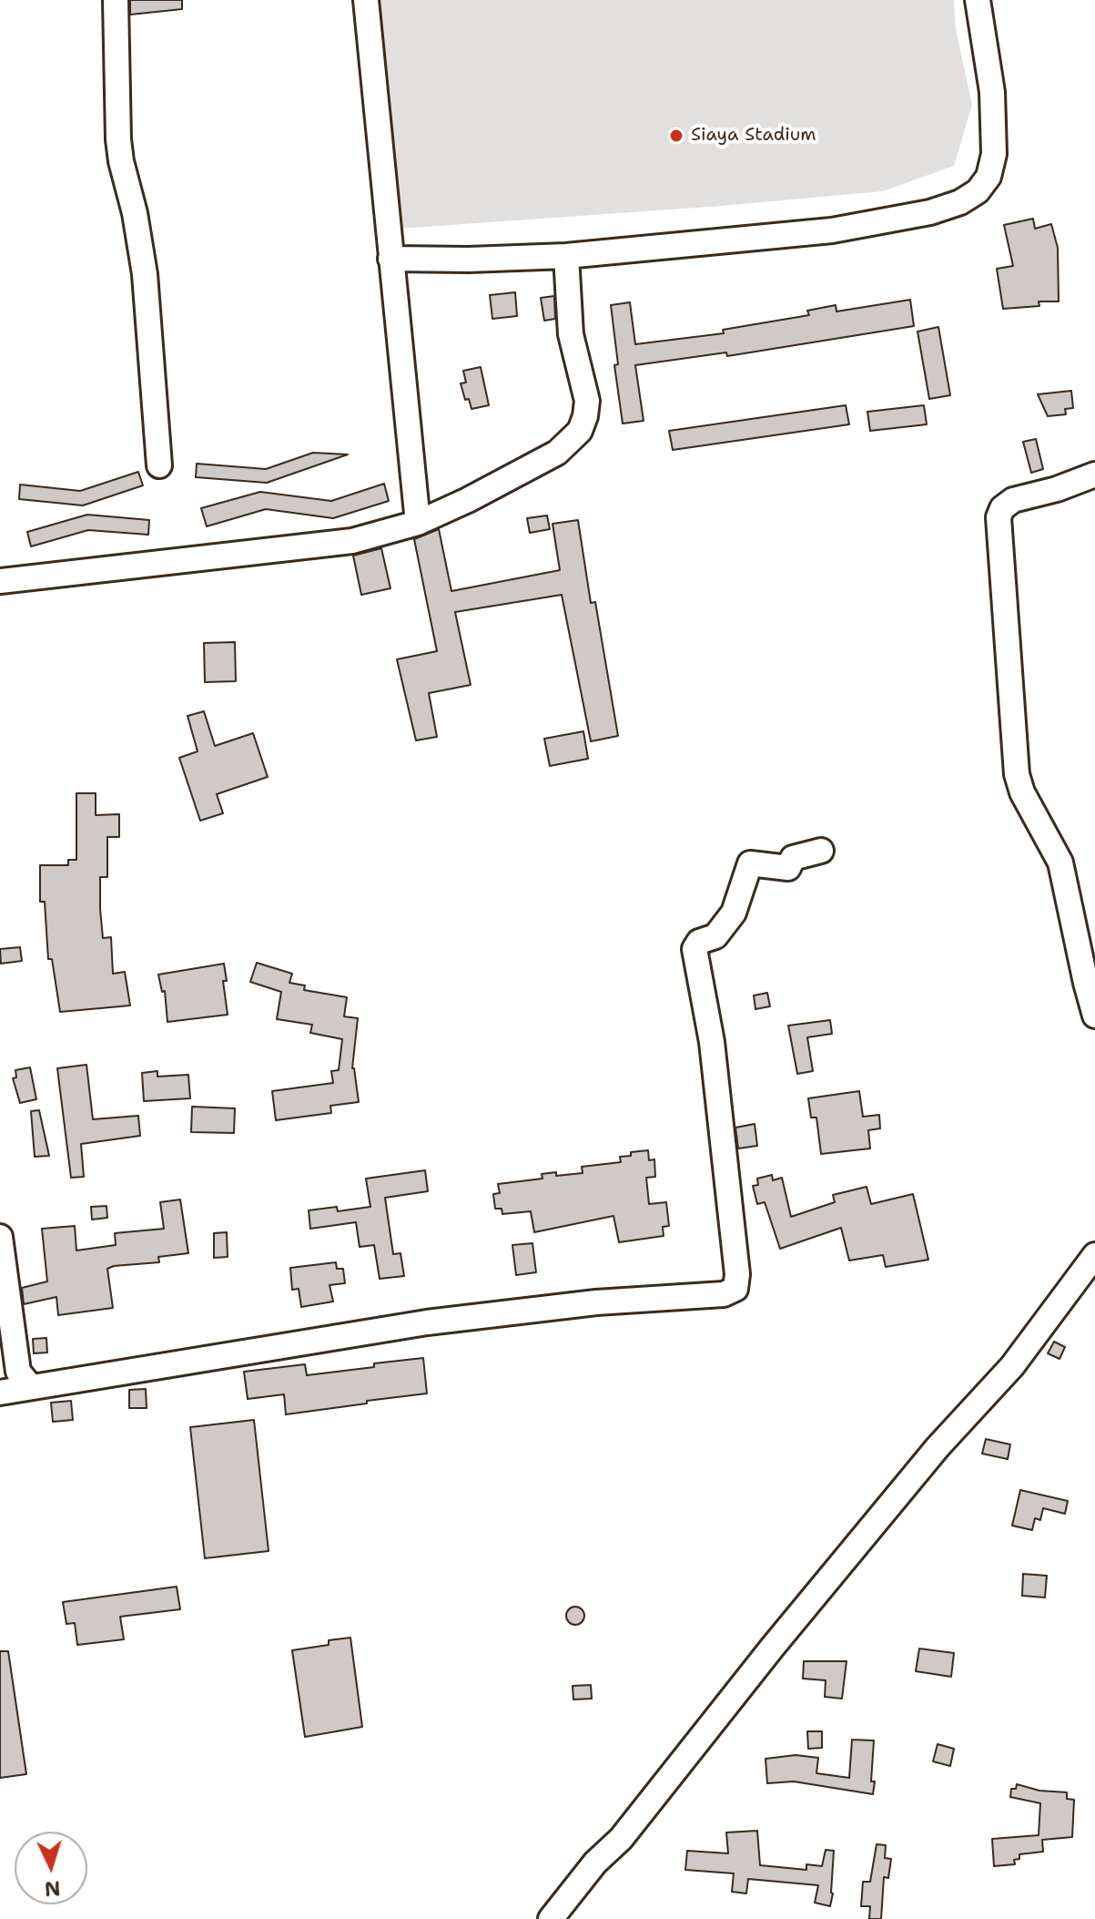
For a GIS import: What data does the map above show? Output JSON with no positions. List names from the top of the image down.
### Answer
{
  "places": ["Siaya Stadium"],
  "north": "bottom"
}
